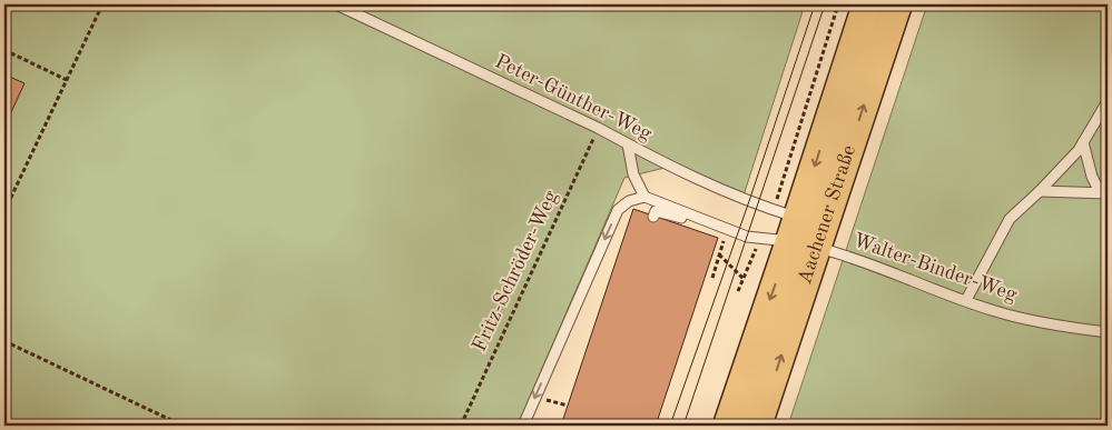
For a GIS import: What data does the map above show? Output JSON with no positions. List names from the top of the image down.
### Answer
{
  "streets": {
    "main road": ["Aachener Straße"],
    "lane": ["Peter-Günther-Weg", "Walter-Binder-Weg"],
    "path": ["Fritz-Schröder-Weg"]
  },
  "crossings": [
    ["Peter-Günther-Weg", "Aachener Straße"],
    ["Peter-Günther-Weg", "Walter-Binder-Weg"],
    ["Peter-Günther-Weg", "Fritz-Schröder-Weg"],
    ["Aachener Straße", "Walter-Binder-Weg"]
  ]
}
